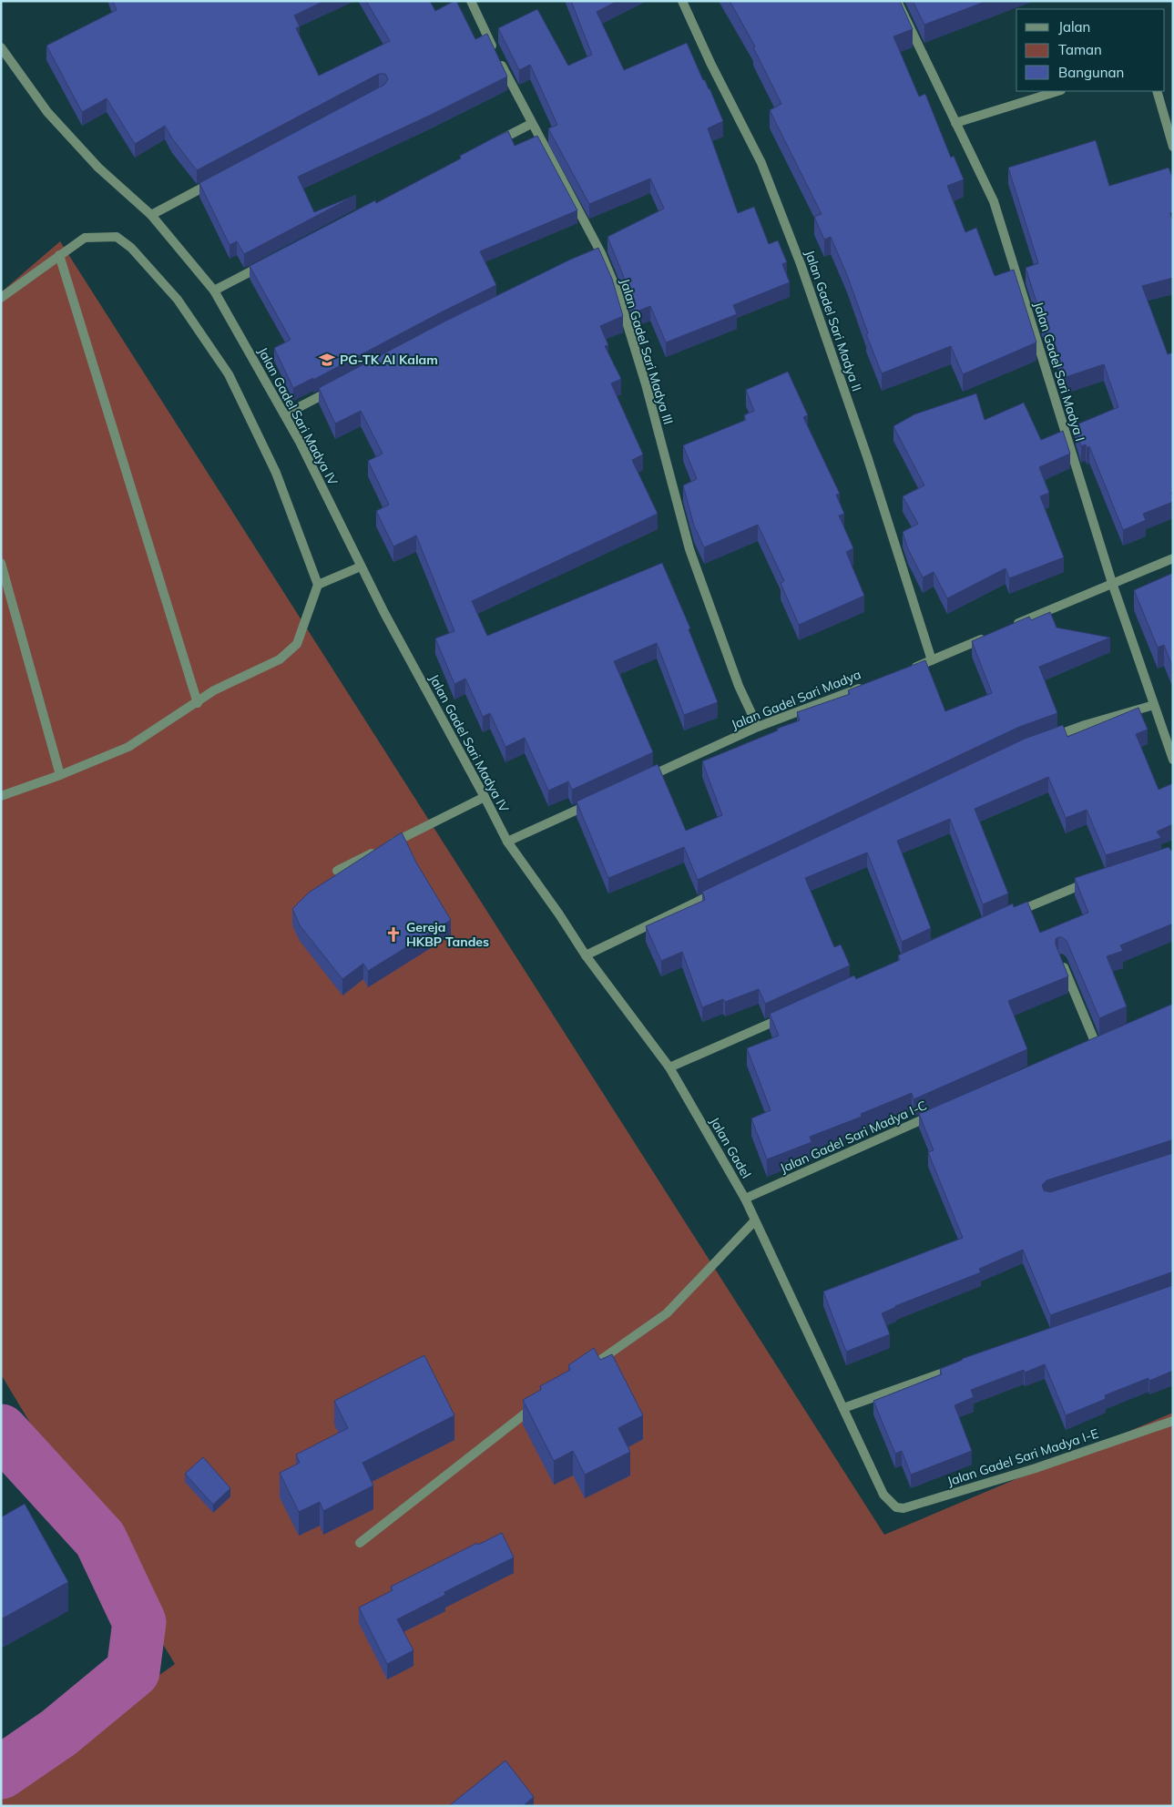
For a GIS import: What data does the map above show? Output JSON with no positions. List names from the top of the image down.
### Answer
{
  "streets": {
    "street": [
      "Jalan Gadel Sari Madya II",
      "Jalan Gadel Sari Madya III",
      "Jalan Gadel Sari Madya I",
      "Jalan Gadel Sari Madya IV",
      "Jalan Gadel Sari Madya",
      "Jalan Gadel Sari Madya I-C",
      "Jalan Gadel",
      "Jalan Gadel Sari Madya I-E"
    ]
  },
  "crossings": [
    ["Jalan Gadel Sari Madya III", "Jalan Gadel Sari Madya"],
    ["Jalan Gadel Sari Madya IV", "Jalan Gadel"],
    ["Jalan Gadel Sari Madya I-C", "Jalan Gadel"],
    ["Jalan Gadel", "Jalan Gadel Sari Madya I-E"]
  ],
  "places": {
    "school or university": ["PG-TK Al Kalam"],
    "church": ["Gereja HKBP Tandes"]
  },
  "legend": ["Jalan", "Taman", "Bangunan"]
}
